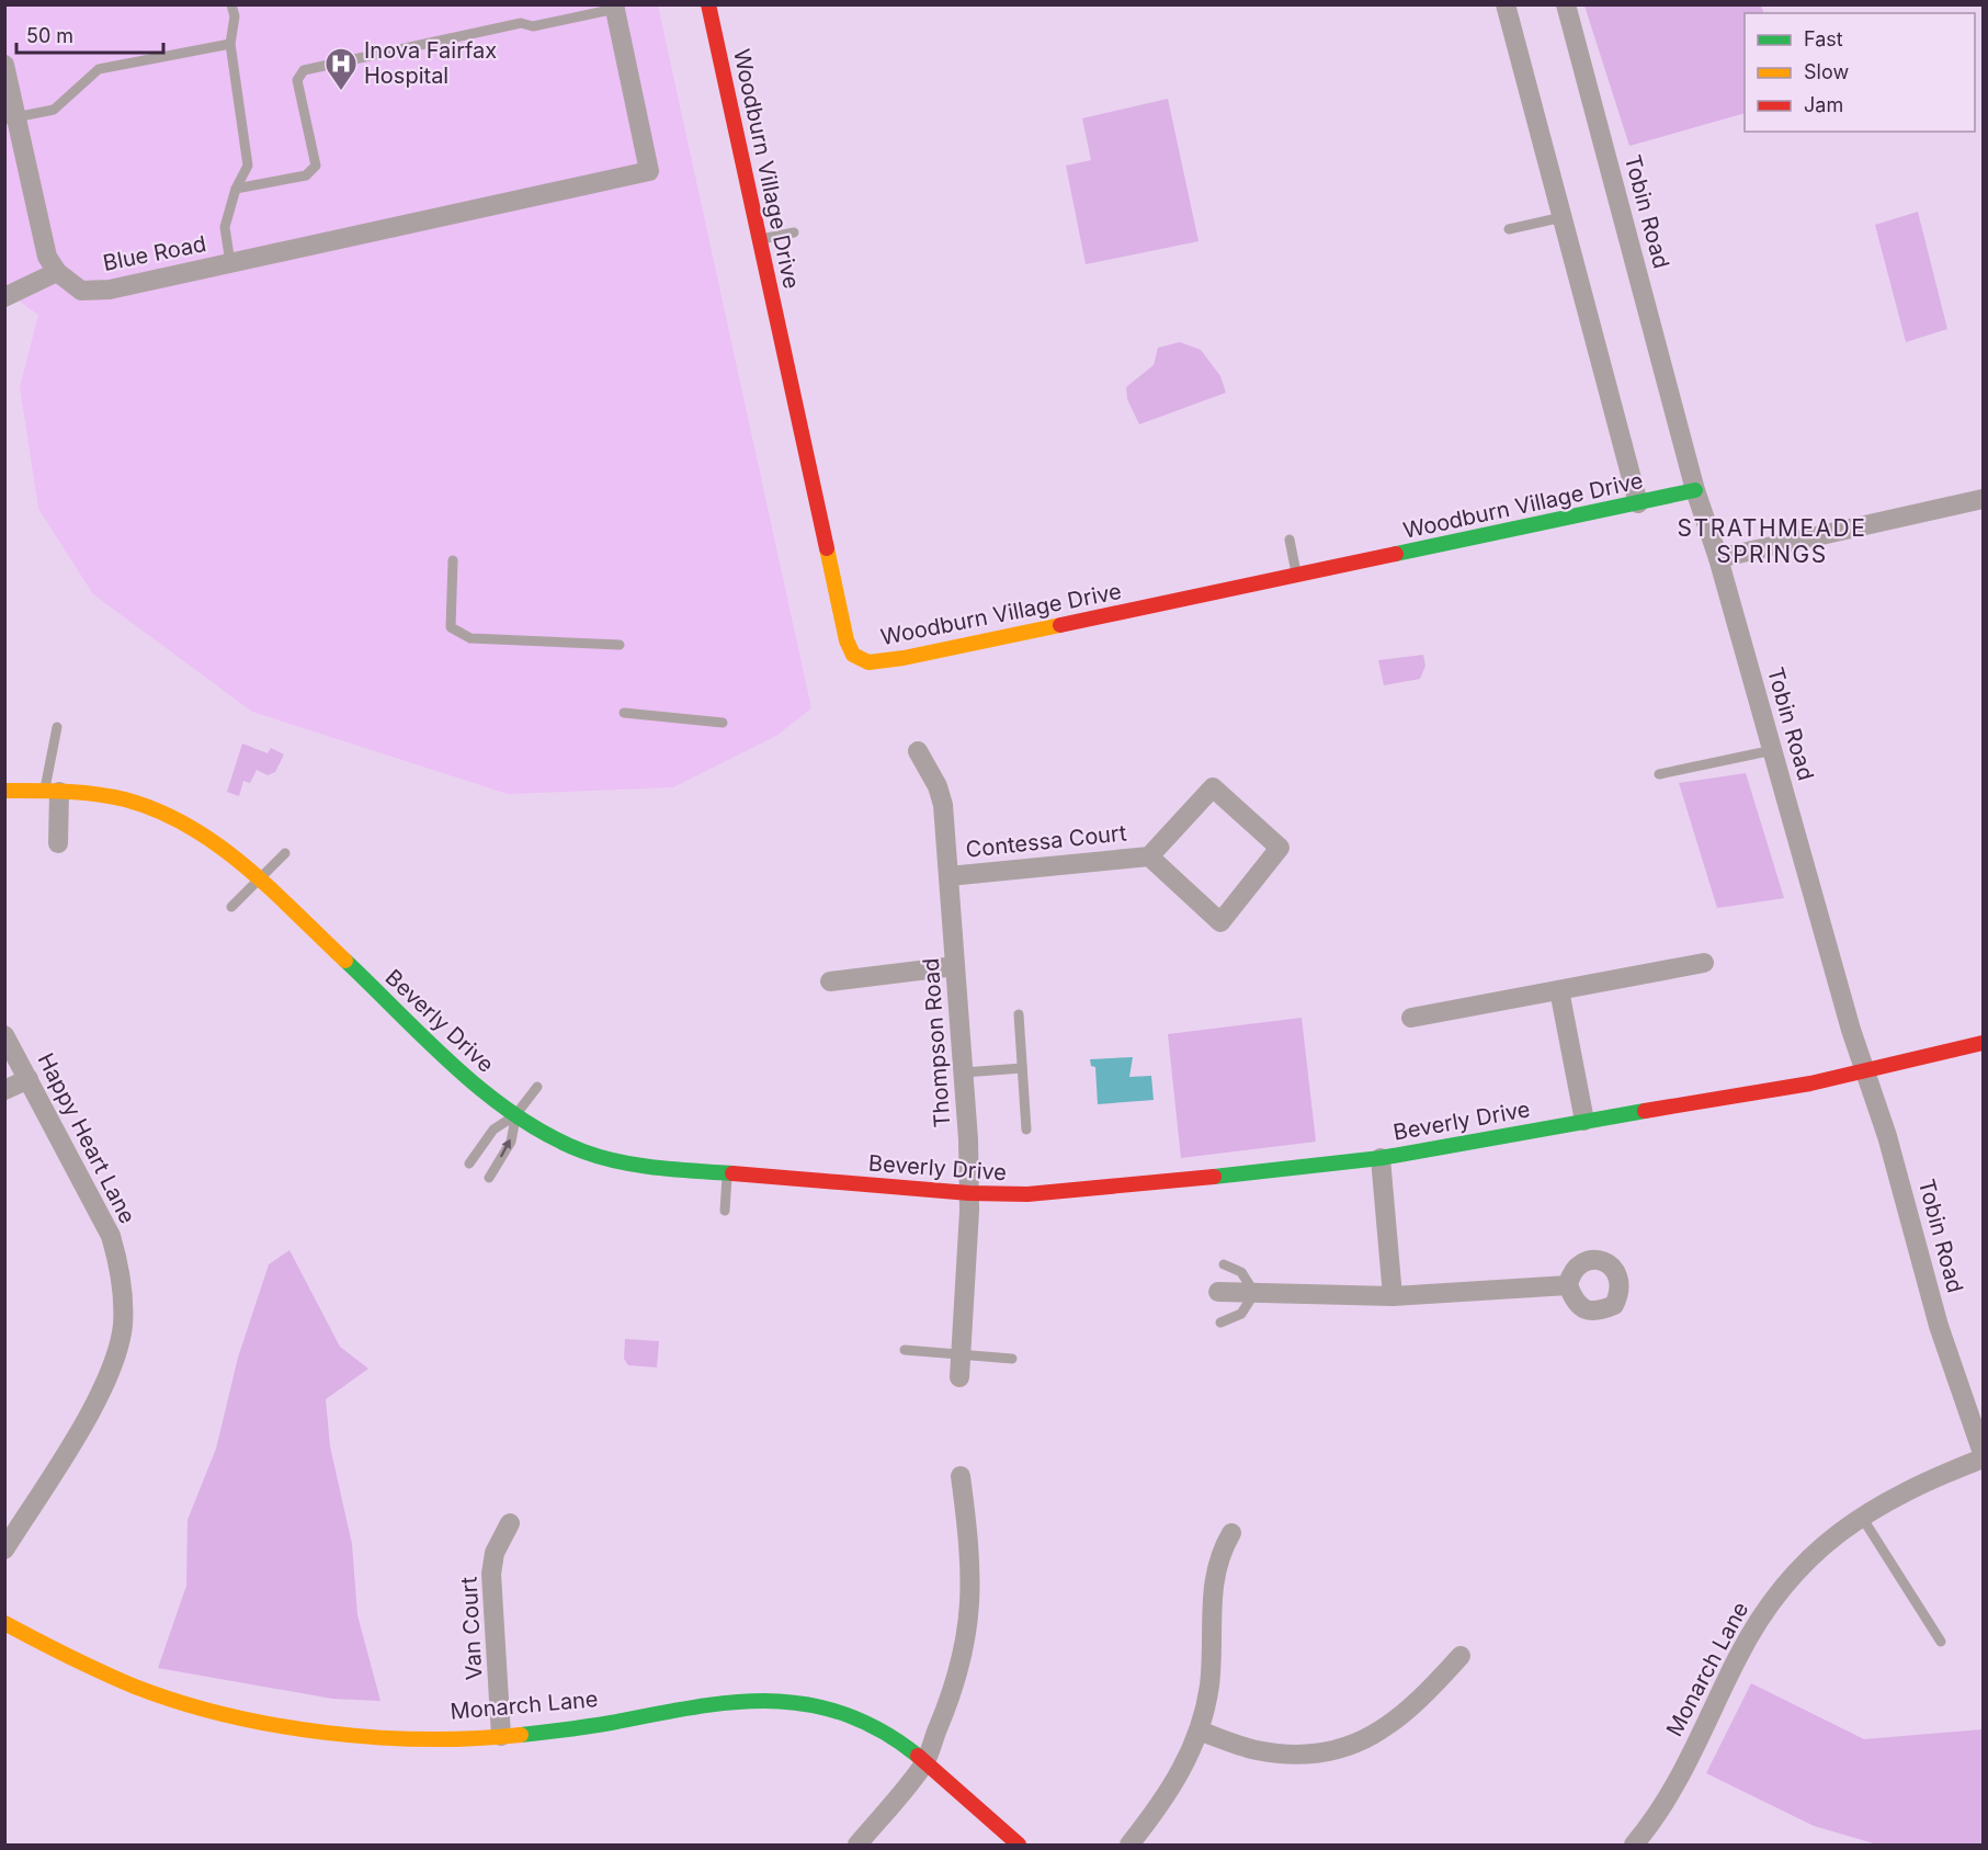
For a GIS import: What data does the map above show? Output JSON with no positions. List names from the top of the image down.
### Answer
{
  "streets": {
    "street": [
      "Woodburn Village Drive",
      "Tobin Road",
      "Blue Road",
      "Contessa Court",
      "Beverly Drive",
      "Thompson Road",
      "Happy Heart Lane",
      "Van Court",
      "Monarch Lane"
    ]
  },
  "crossings": [
    ["Woodburn Village Drive", "Tobin Road"],
    ["Tobin Road", "Beverly Drive"],
    ["Contessa Court", "Thompson Road"],
    ["Beverly Drive", "Thompson Road"],
    ["Van Court", "Monarch Lane"]
  ],
  "districts": ["STRATHMEADE SPRINGS"],
  "places": {
    "hospital": ["Inova Fairfax Hospital"]
  },
  "legend": ["Fast", "Slow", "Jam"],
  "scale_bar": "50 m"
}
